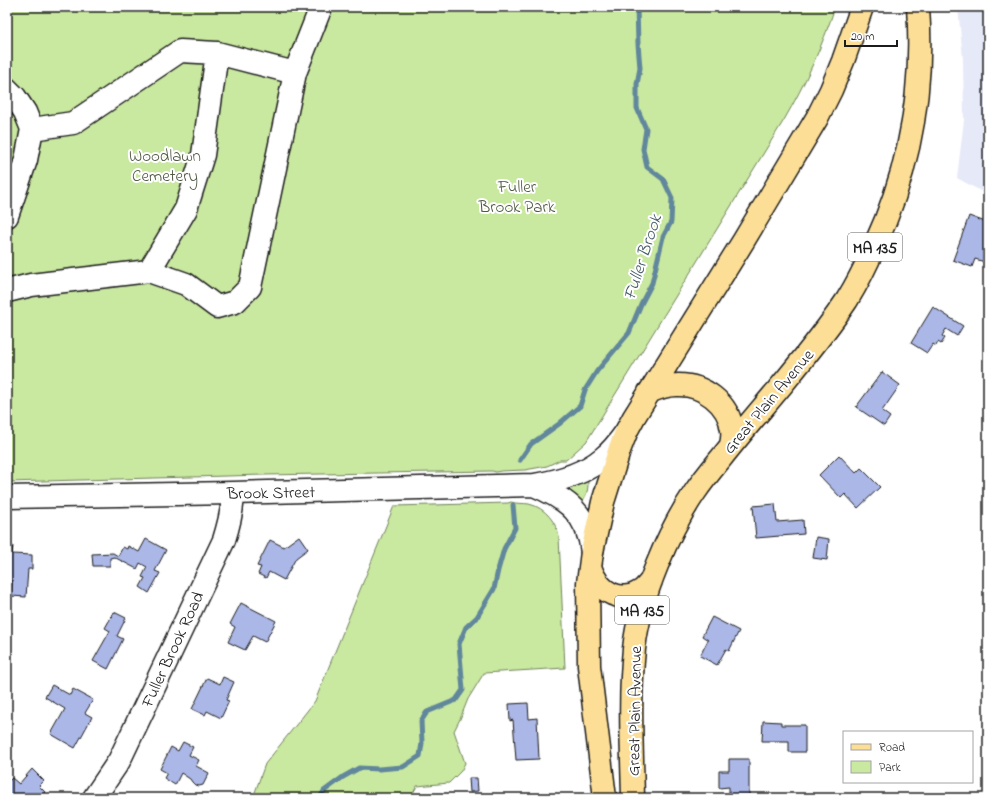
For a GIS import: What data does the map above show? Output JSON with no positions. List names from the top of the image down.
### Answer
{
  "streets": {
    "main road": ["MA 135", "Great Plain Avenue"],
    "street": ["Brook Street", "Fuller Brook Road"]
  },
  "crossings": [
    ["Great Plain Avenue", "Brook Street"],
    ["Brook Street", "Fuller Brook Road"]
  ],
  "water": ["Fuller Brook"],
  "parks": ["Woodlawn Cemetery", "Fuller Brook Park"],
  "legend": ["Road", "Park"],
  "scale_bar": "20 m"
}
